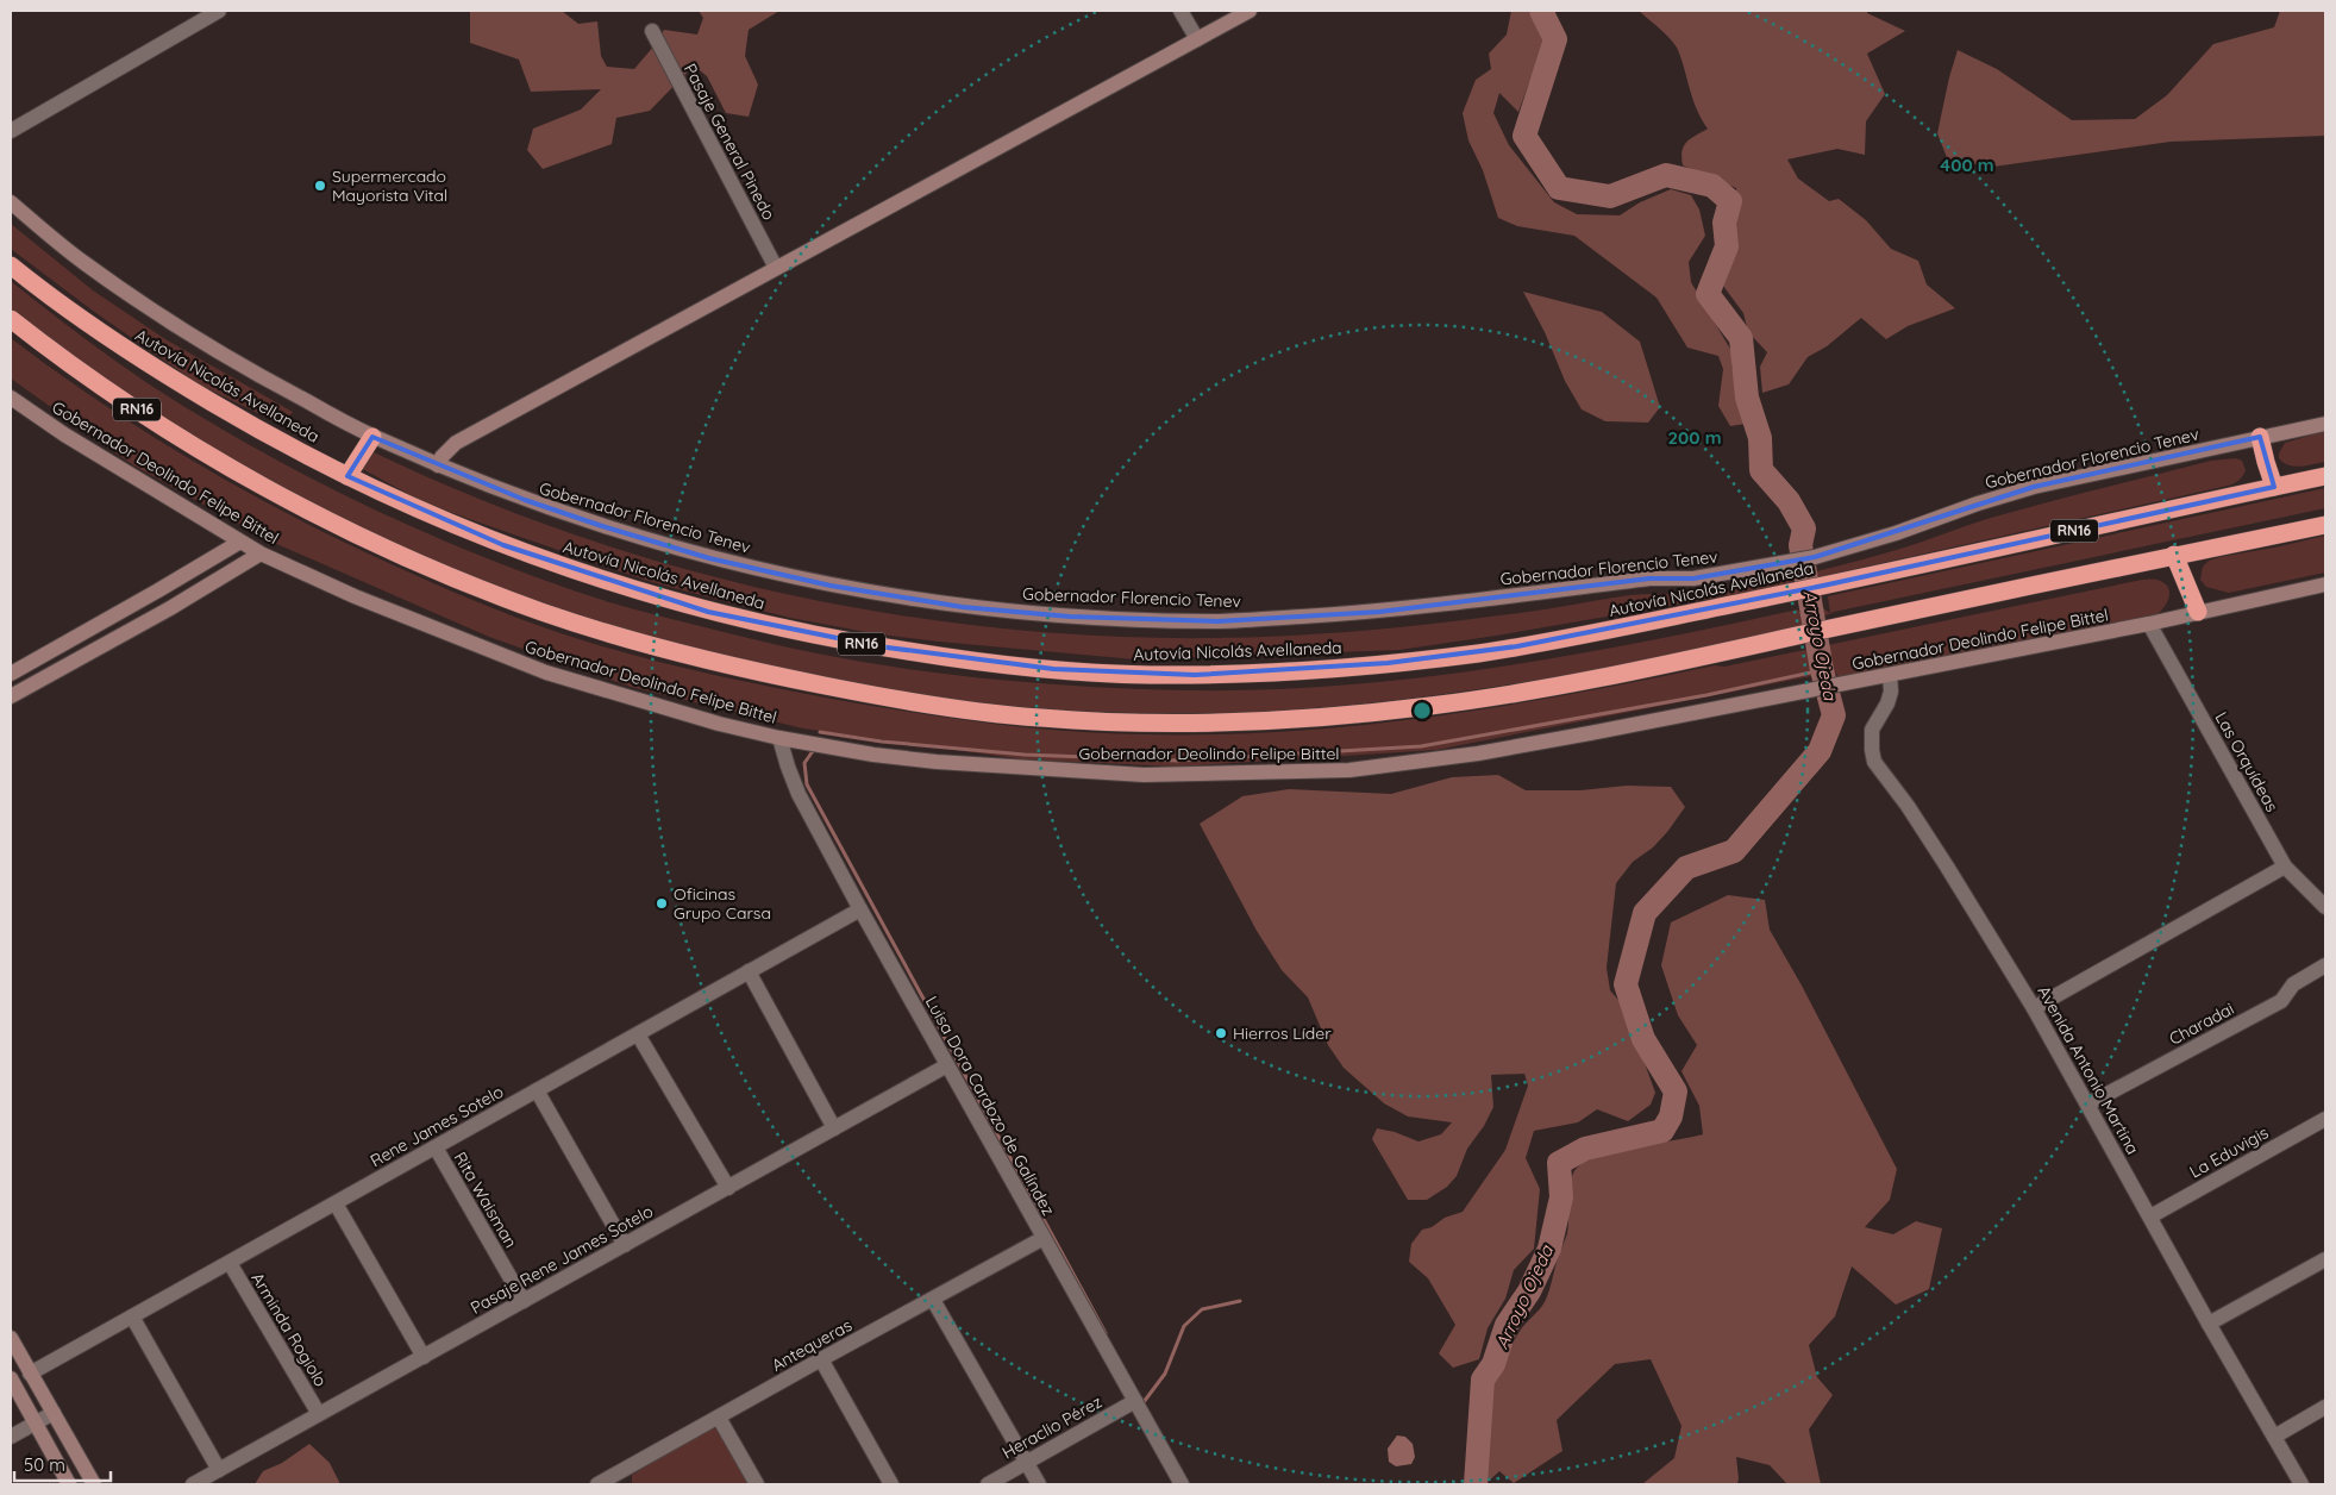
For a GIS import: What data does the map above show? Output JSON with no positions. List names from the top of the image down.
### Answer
{
  "streets": {
    "highway": ["Autovía Nicolás Avellaneda", "RN16"],
    "street": [
      "Pasaje General Pinedo",
      "Gobernador Florencio Tenev",
      "Gobernador Deolindo Felipe Bittel",
      "Las Orquídeas",
      "Charadai",
      "Avenida Antonio Martina",
      "Luisa Dora Cardozo de Galíndez",
      "Rene James Sotelo",
      "La Eduvigis",
      "Rita Waisman",
      "Pasaje Rene James Sotelo",
      "Arminda Rogiolo",
      "Antequeras",
      "Heraclio Pérez"
    ]
  },
  "crossings": [
    ["Gobernador Deolindo Felipe Bittel", "Las Orquídeas"],
    ["Gobernador Deolindo Felipe Bittel", "Avenida Antonio Martina"],
    ["Gobernador Deolindo Felipe Bittel", "Luisa Dora Cardozo de Galíndez"],
    ["Charadai", "Avenida Antonio Martina"],
    ["Avenida Antonio Martina", "La Eduvigis"],
    ["Luisa Dora Cardozo de Galíndez", "Rene James Sotelo"],
    ["Luisa Dora Cardozo de Galíndez", "Pasaje Rene James Sotelo"],
    ["Luisa Dora Cardozo de Galíndez", "Antequeras"],
    ["Luisa Dora Cardozo de Galíndez", "Heraclio Pérez"],
    ["Rene James Sotelo", "Rita Waisman"],
    ["Rene James Sotelo", "Arminda Rogiolo"],
    ["Rita Waisman", "Pasaje Rene James Sotelo"],
    ["Pasaje Rene James Sotelo", "Arminda Rogiolo"]
  ],
  "water": ["Arroyo Ojeda"],
  "places": ["Supermercado Mayorista Vital", "Oficinas Grupo Carsa", "Hierros Líder"],
  "scale_bar": "50 m",
  "rings": ["400 m", "200 m"]
}
